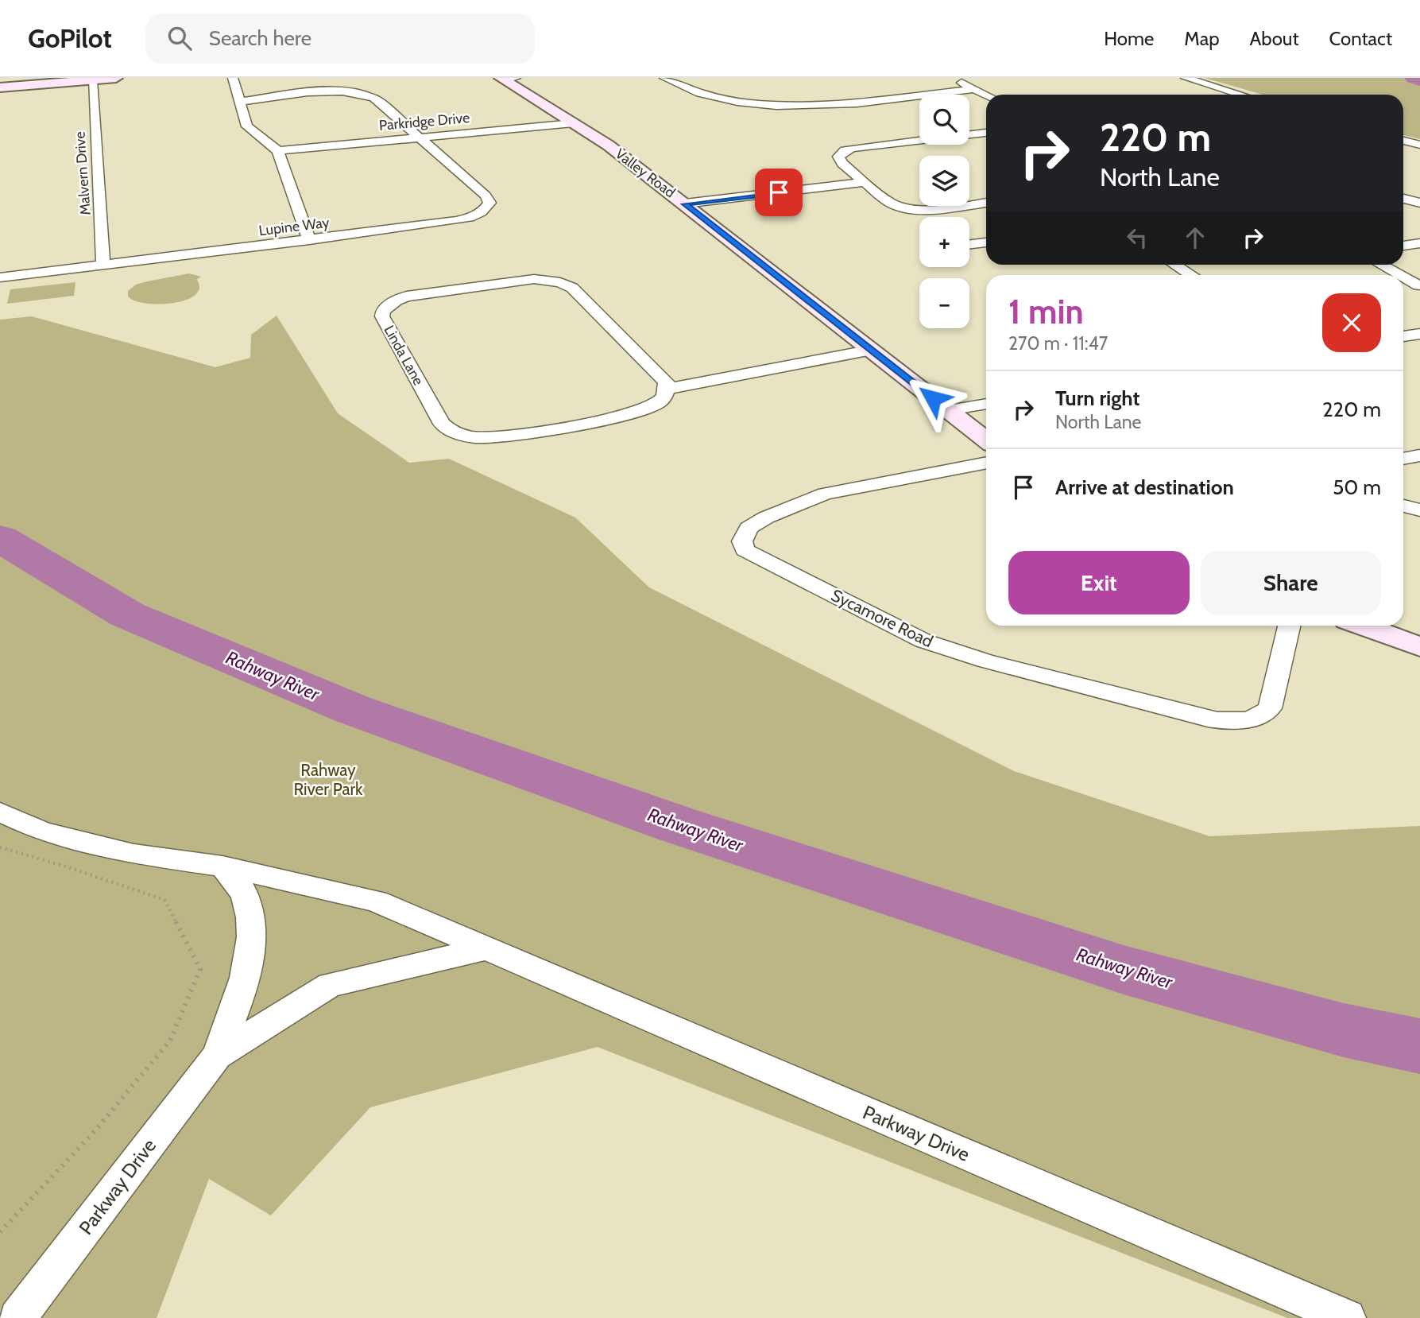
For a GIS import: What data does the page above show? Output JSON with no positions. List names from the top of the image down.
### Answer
{
  "streets": {
    "street": [
      "Parkridge Drive",
      "Malvern Drive",
      "Valley Road",
      "Lupine Way",
      "Linda Lane",
      "Sycamore Road",
      "Parkway Drive"
    ]
  },
  "crossings": [
    ["Parkridge Drive", "Valley Road"],
    ["Parkridge Drive", "Lupine Way"],
    ["Malvern Drive", "Lupine Way"]
  ],
  "water": ["Rahway River"],
  "parks": ["Rahway River Park"],
  "page": {
    "header": "GoPilot",
    "search": "Search here",
    "nav": [
      "Home",
      "Map",
      "About",
      "Contact"
    ],
    "map_buttons": ["+", "−"],
    "turn": ["220 m", "North Lane"],
    "heading": ["1 min", "270 m · 11:47"],
    "list": [
      {
        "name": "Turn right",
        "note": "North Lane",
        "value": "220 m"
      },
      {
        "name": "Arrive at destination",
        "value": "50 m"
      }
    ],
    "buttons": ["Exit", "Share"]
  }
}
